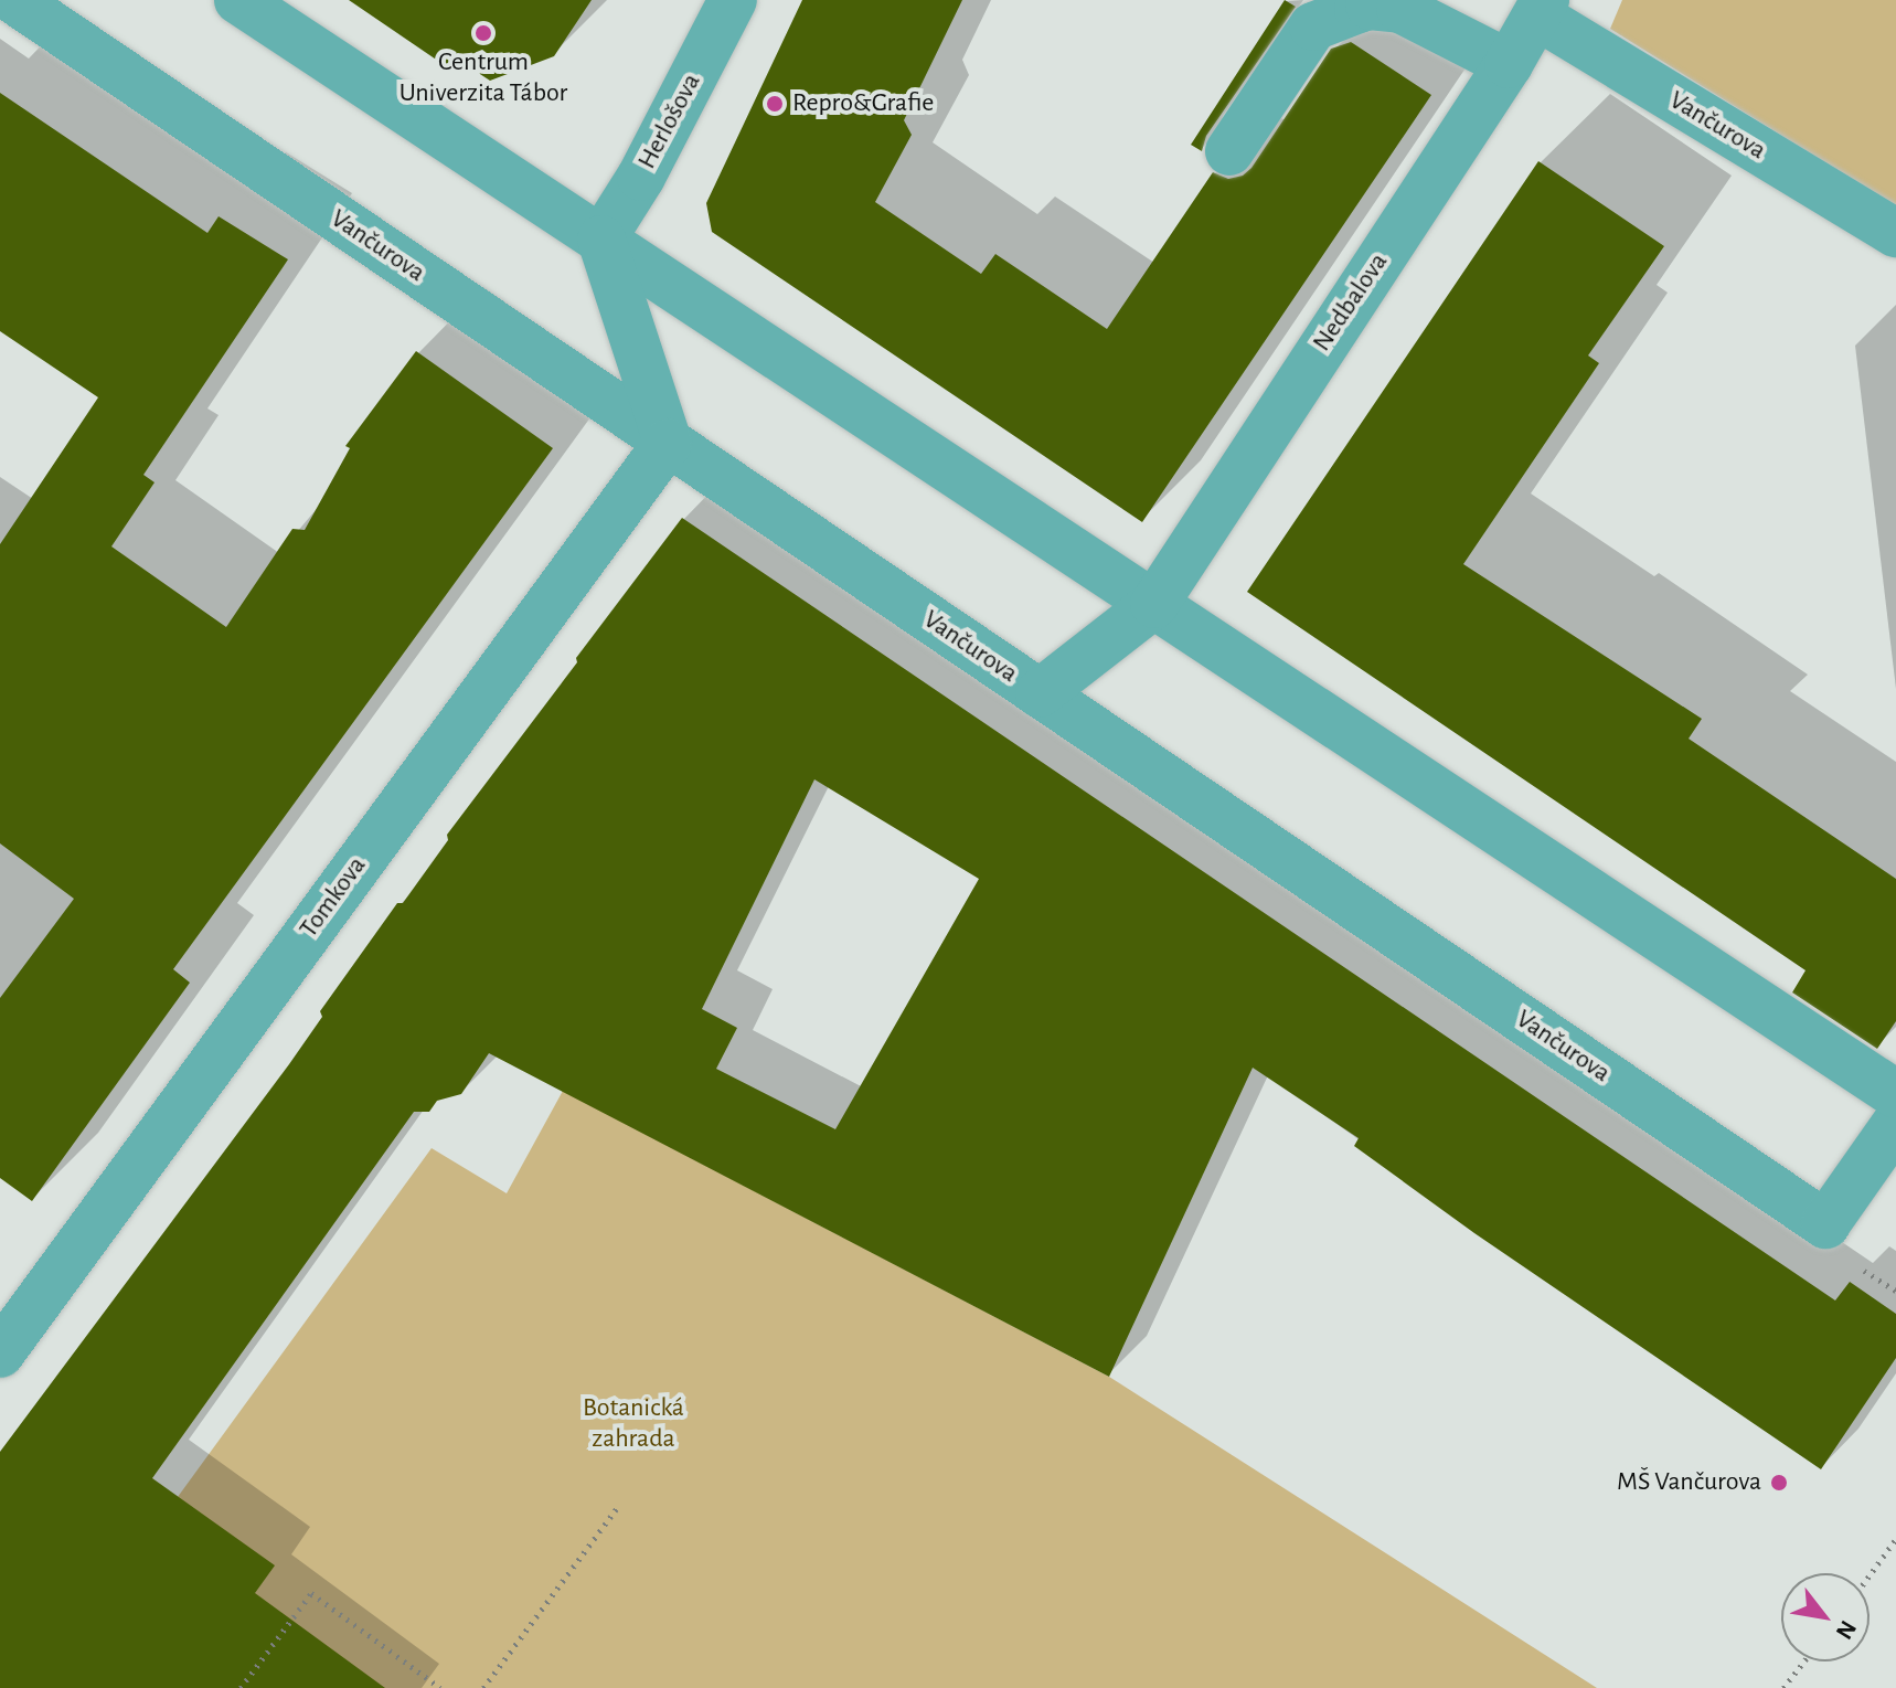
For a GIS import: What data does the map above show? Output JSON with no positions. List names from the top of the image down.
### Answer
{
  "streets": {
    "street": [
      "Herlošova",
      "Vančurova",
      "Nedbalova",
      "Tomkova"
    ]
  },
  "crossings": [
    ["Vančurova", "Nedbalova"],
    ["Vančurova", "Tomkova"]
  ],
  "parks": ["Botanická zahrada"],
  "places": ["Centrum Univerzita Tábor", "Repro&Grafie", "MŠ Vančurova"],
  "north": "bottom right"
}
